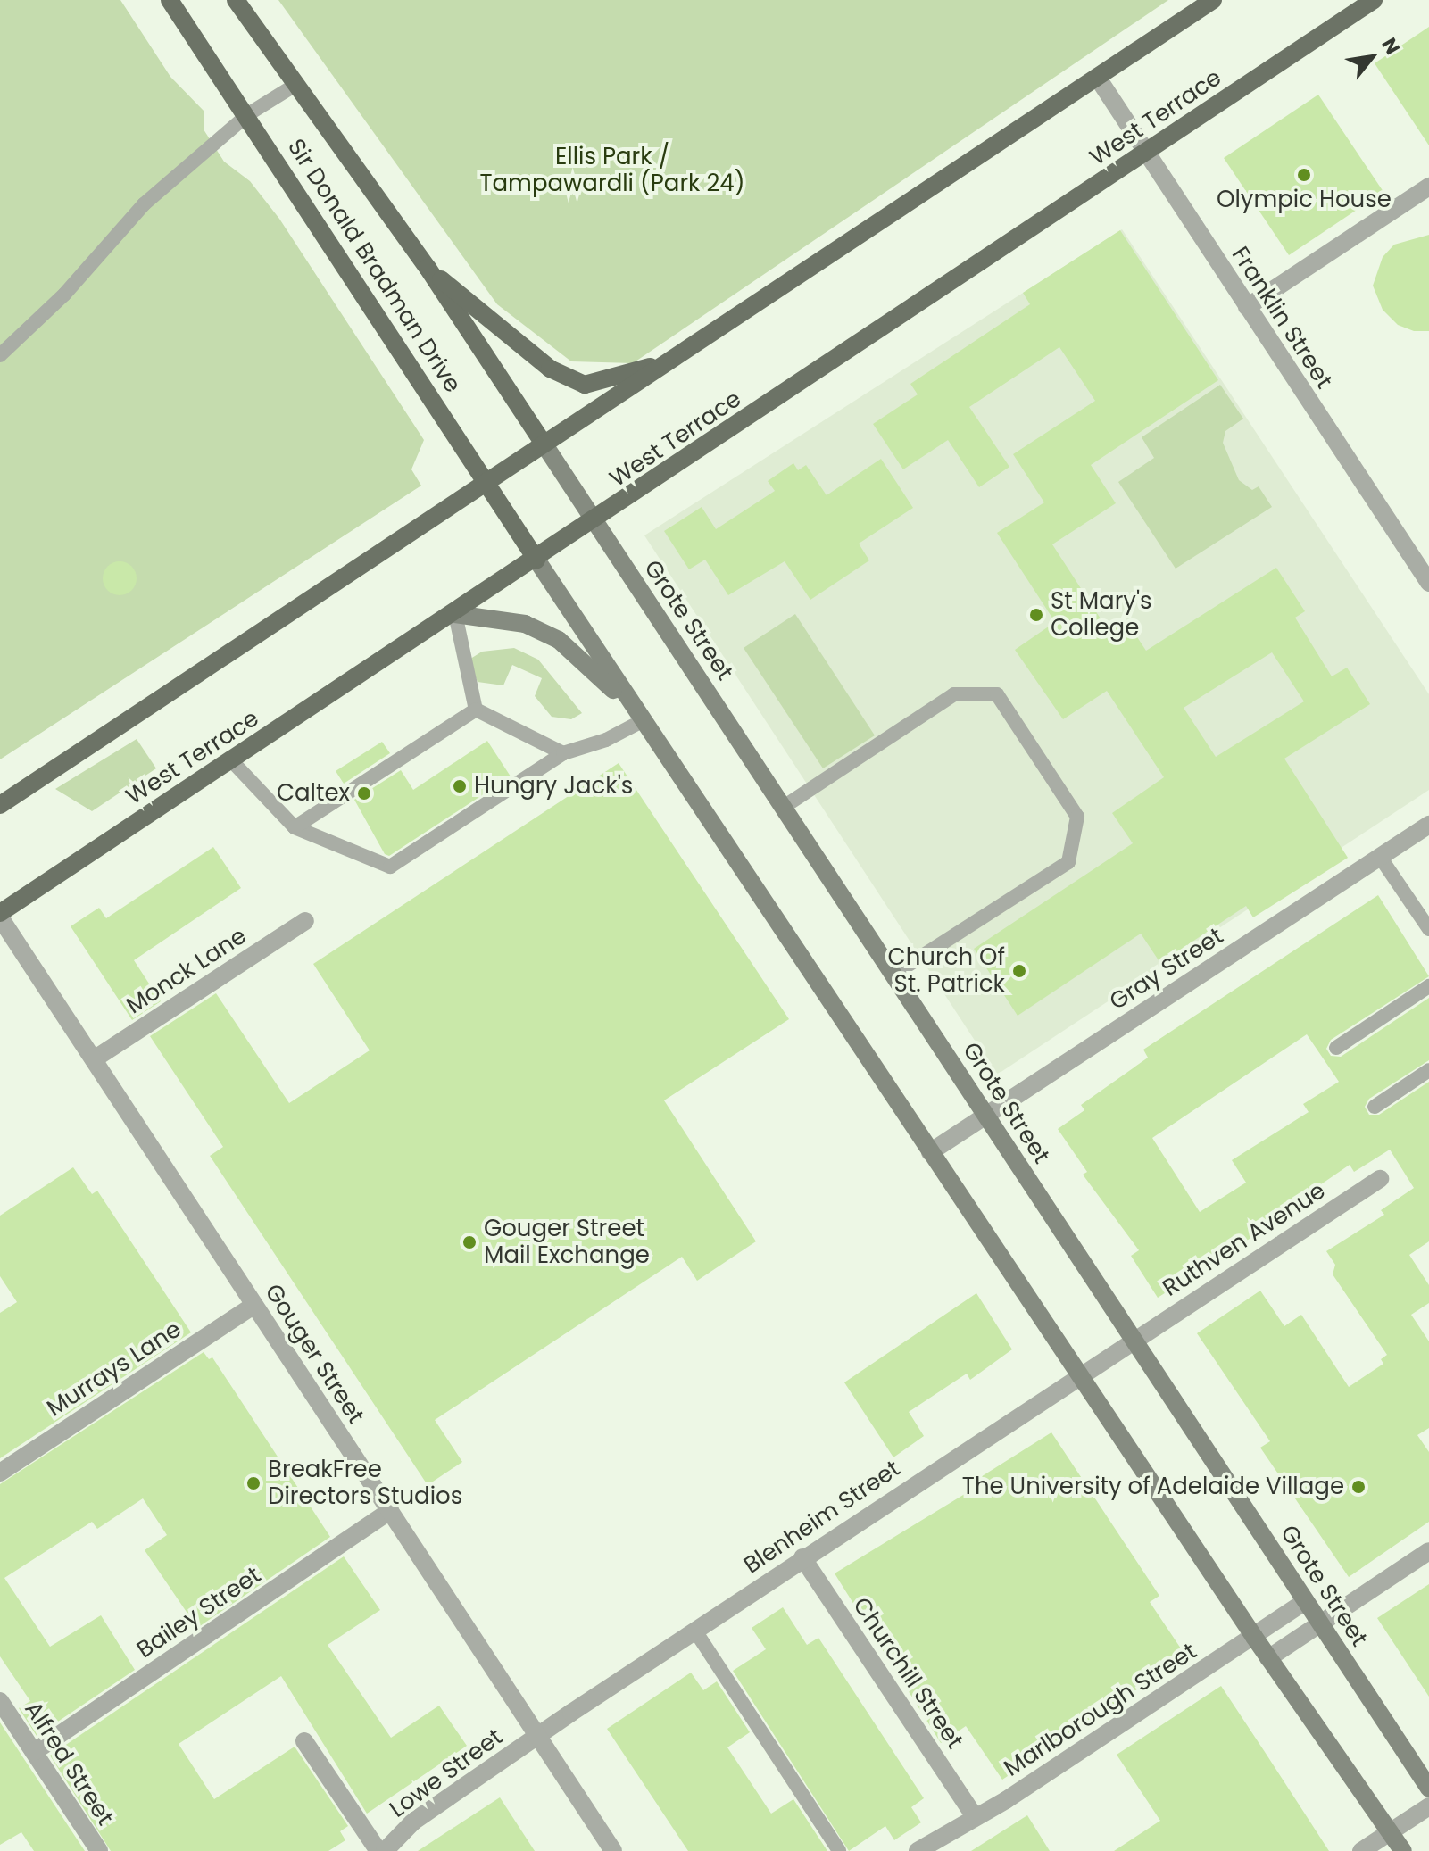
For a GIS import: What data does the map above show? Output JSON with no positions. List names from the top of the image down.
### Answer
{
  "streets": {
    "main road": ["West Terrace", "Sir Donald Bradman Drive", "Grote Street"],
    "street": [
      "Franklin Street",
      "Gray Street",
      "Monck Lane",
      "Ruthven Avenue",
      "Gouger Street",
      "Murrays Lane",
      "Blenheim Street",
      "Bailey Street",
      "Churchill Street",
      "Marlborough Street",
      "Alfred Street",
      "Lowe Street"
    ]
  },
  "crossings": [
    ["West Terrace", "Sir Donald Bradman Drive"],
    ["West Terrace", "Franklin Street"],
    ["West Terrace", "Grote Street"],
    ["West Terrace", "Gouger Street"],
    ["Sir Donald Bradman Drive", "Grote Street"],
    ["Grote Street", "Gray Street"],
    ["Grote Street", "Ruthven Avenue"],
    ["Grote Street", "Blenheim Street"],
    ["Grote Street", "Marlborough Street"],
    ["Monck Lane", "Gouger Street"],
    ["Ruthven Avenue", "Blenheim Street"],
    ["Gouger Street", "Murrays Lane"],
    ["Gouger Street", "Blenheim Street"],
    ["Gouger Street", "Bailey Street"],
    ["Gouger Street", "Lowe Street"],
    ["Blenheim Street", "Churchill Street"],
    ["Blenheim Street", "Lowe Street"],
    ["Bailey Street", "Alfred Street"],
    ["Churchill Street", "Marlborough Street"]
  ],
  "parks": ["Ellis Park / Tampawardli (Park 24)"],
  "places": [
    "Olympic House",
    "St Mary's College",
    "Hungry Jack's",
    "Caltex",
    "Church Of St. Patrick",
    "Gouger Street Mail Exchange",
    "BreakFree Directors Studios",
    "The University of Adelaide Village"
  ],
  "north": "top right"
}
